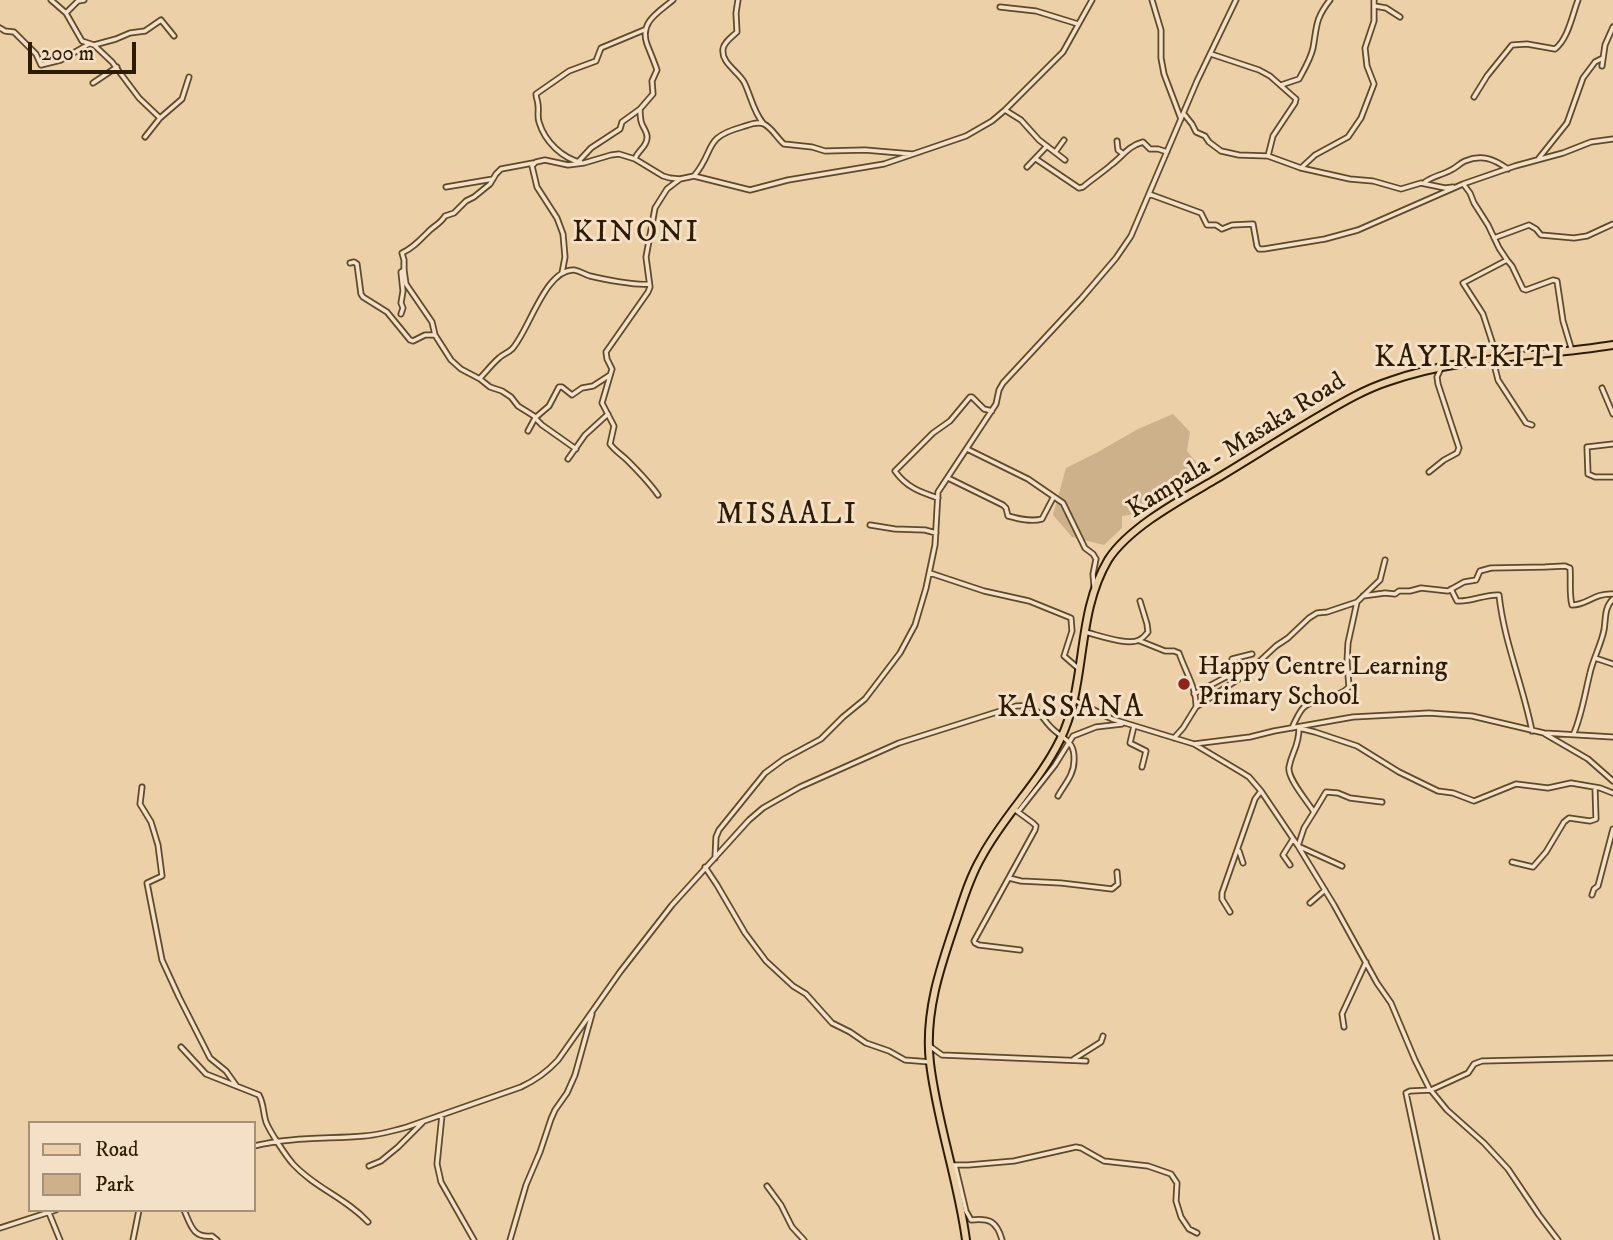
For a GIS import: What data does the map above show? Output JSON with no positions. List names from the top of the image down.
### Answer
{
  "streets": {
    "main road": ["Kampala - Masaka Road"]
  },
  "districts": [
    "KINONI",
    "KAYIRIKITI",
    "MISAALI",
    "KASSANA"
  ],
  "places": ["Happy Centre Learning Primary School"],
  "legend": ["Road", "Park"],
  "scale_bar": "200 m"
}
